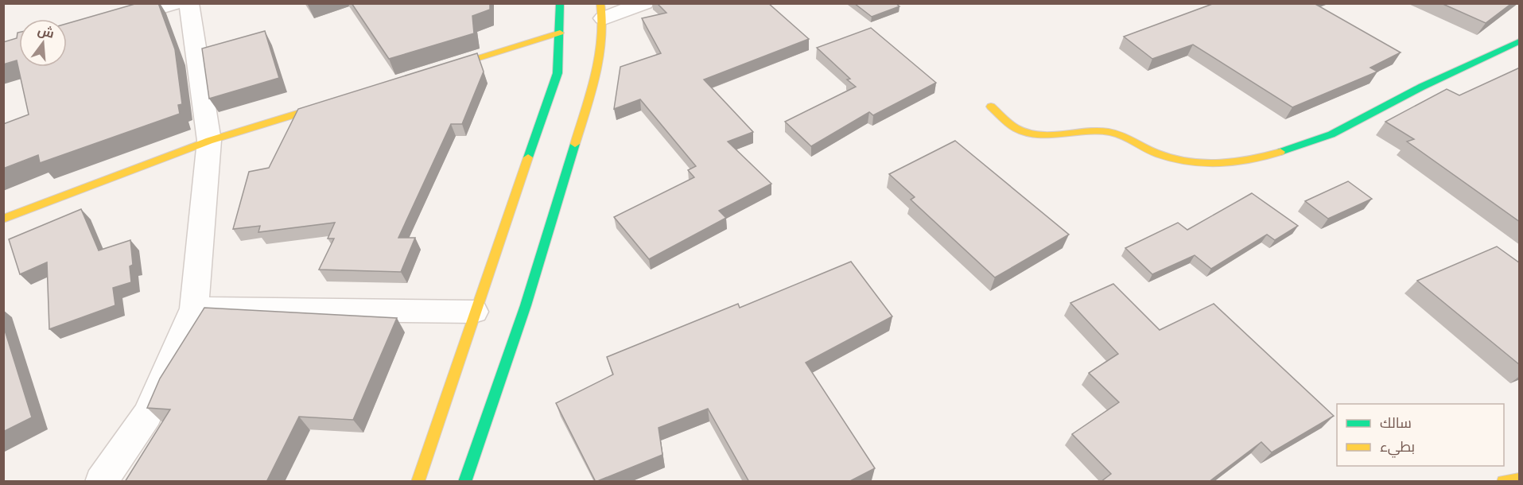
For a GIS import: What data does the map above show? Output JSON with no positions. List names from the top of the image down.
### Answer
{
  "legend": ["سالك", "بطيء"],
  "north": "top"
}
